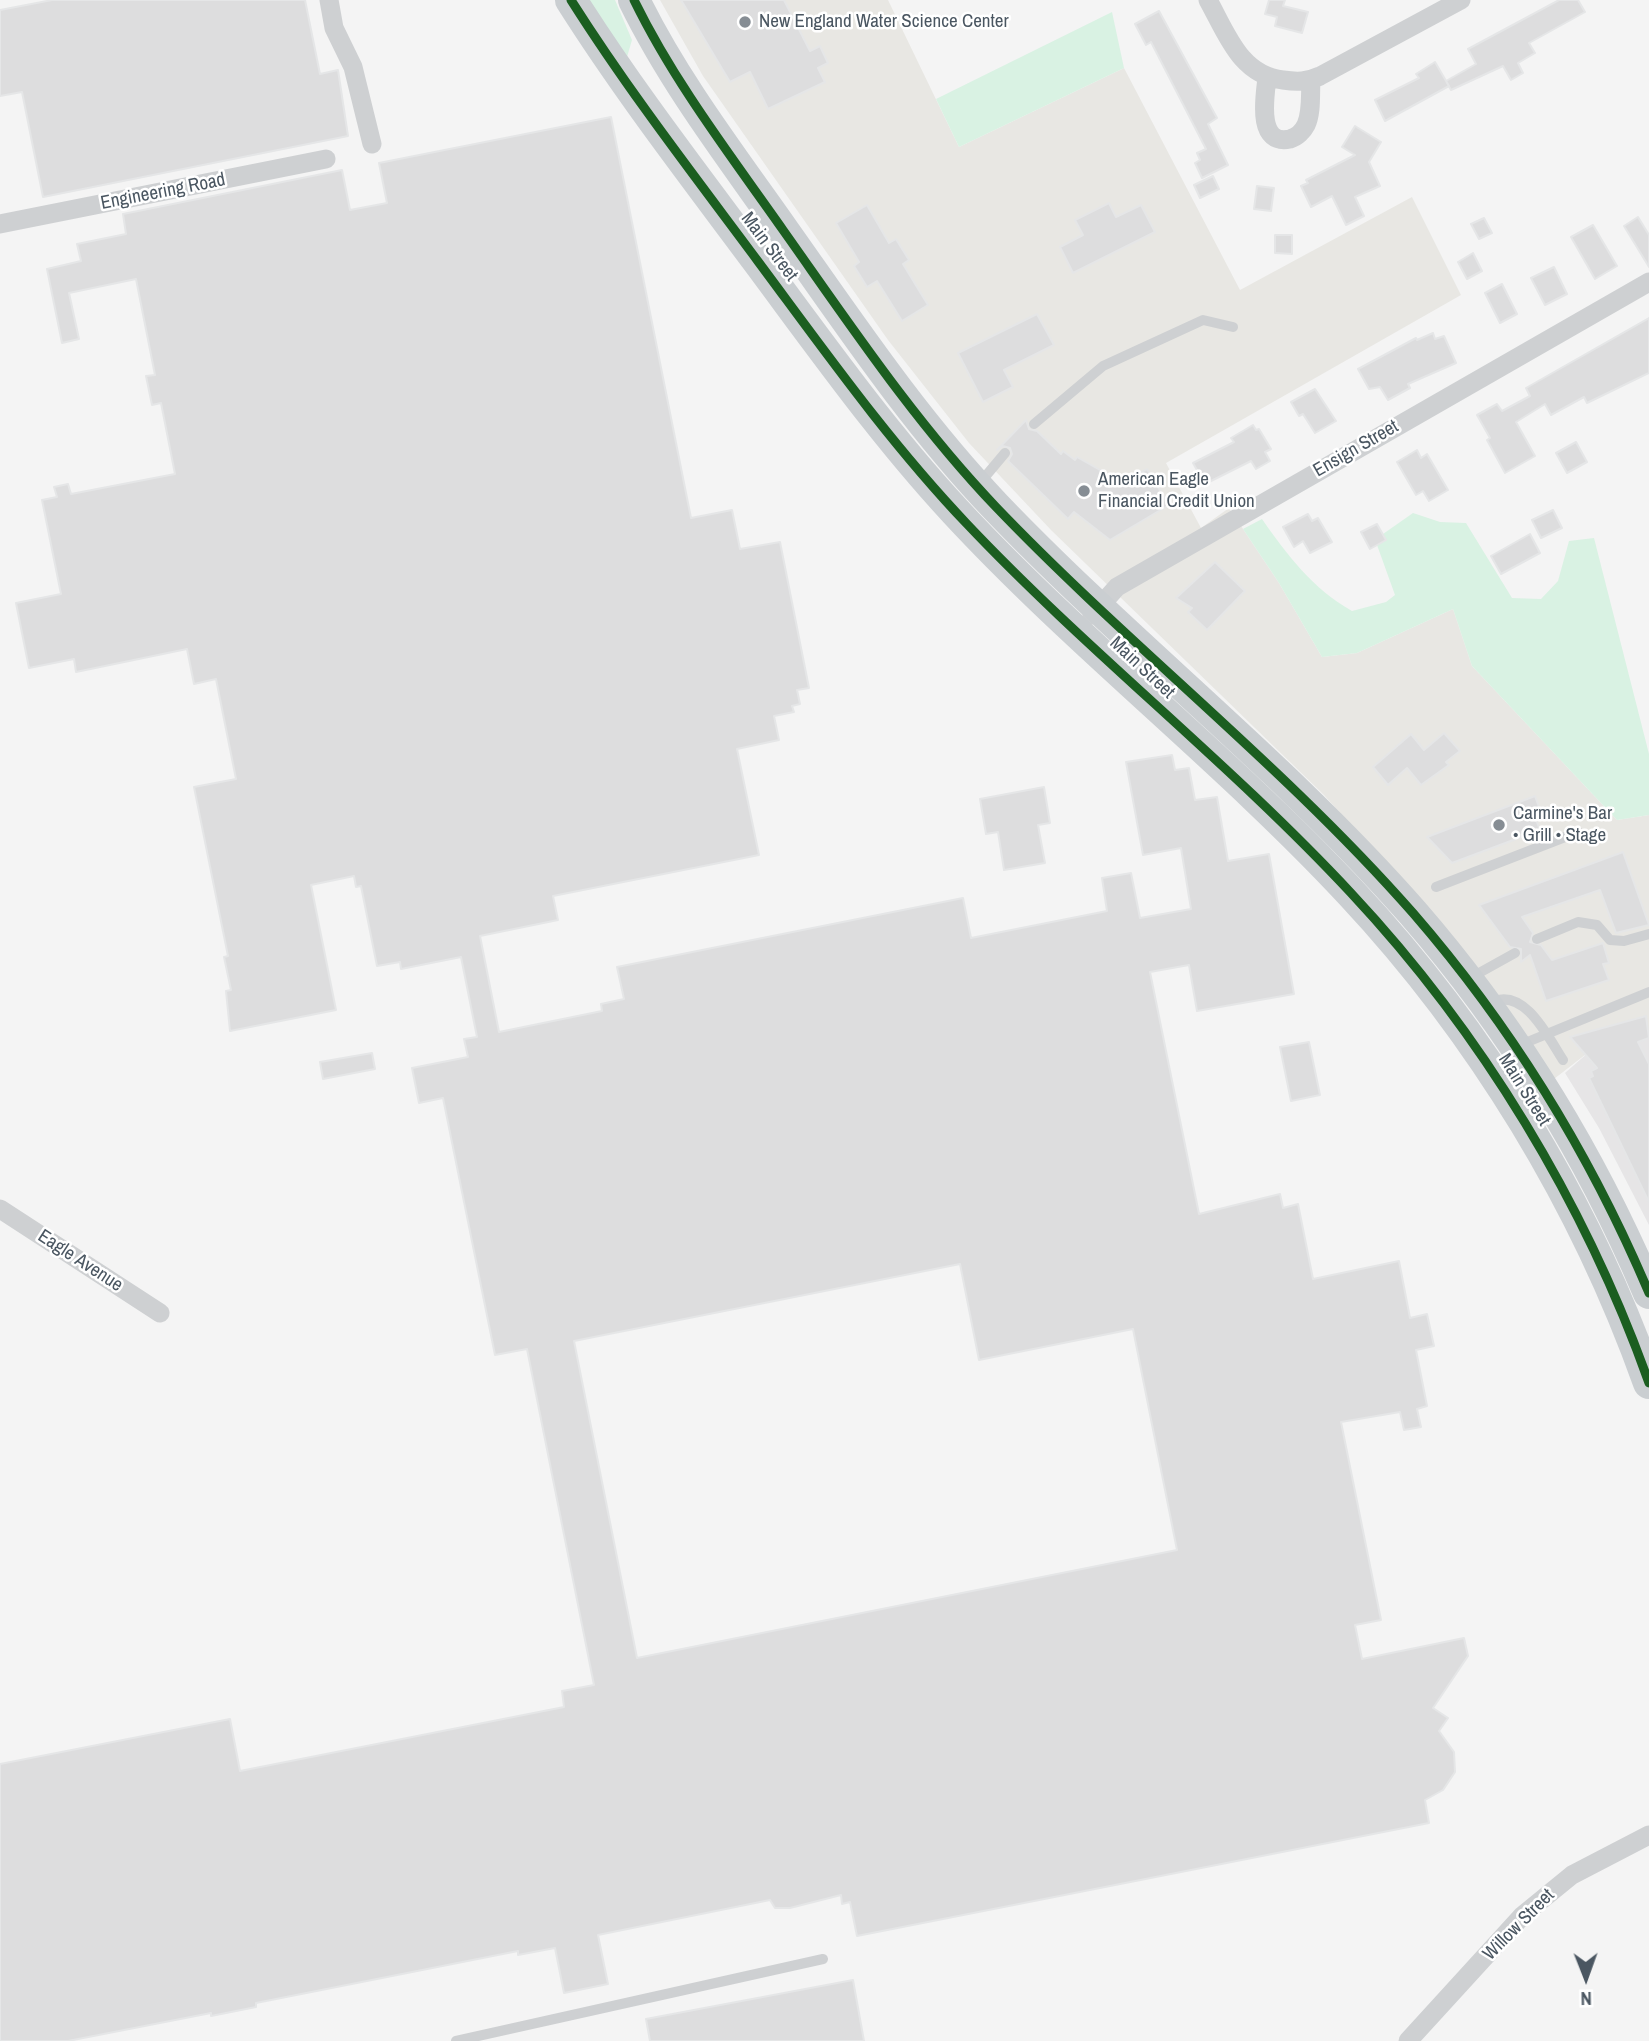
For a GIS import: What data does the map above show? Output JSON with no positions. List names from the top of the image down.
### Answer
{
  "streets": {
    "main road": ["Main Street"],
    "street": [
      "Engineering Road",
      "Ensign Street",
      "Eagle Avenue",
      "Willow Street"
    ]
  },
  "crossings": [
    ["Main Street", "Ensign Street"]
  ],
  "places": ["New England Water Science Center", "American Eagle Financial Credit Union", "Carmine's Bar • Grill • Stage"],
  "north": "bottom"
}
